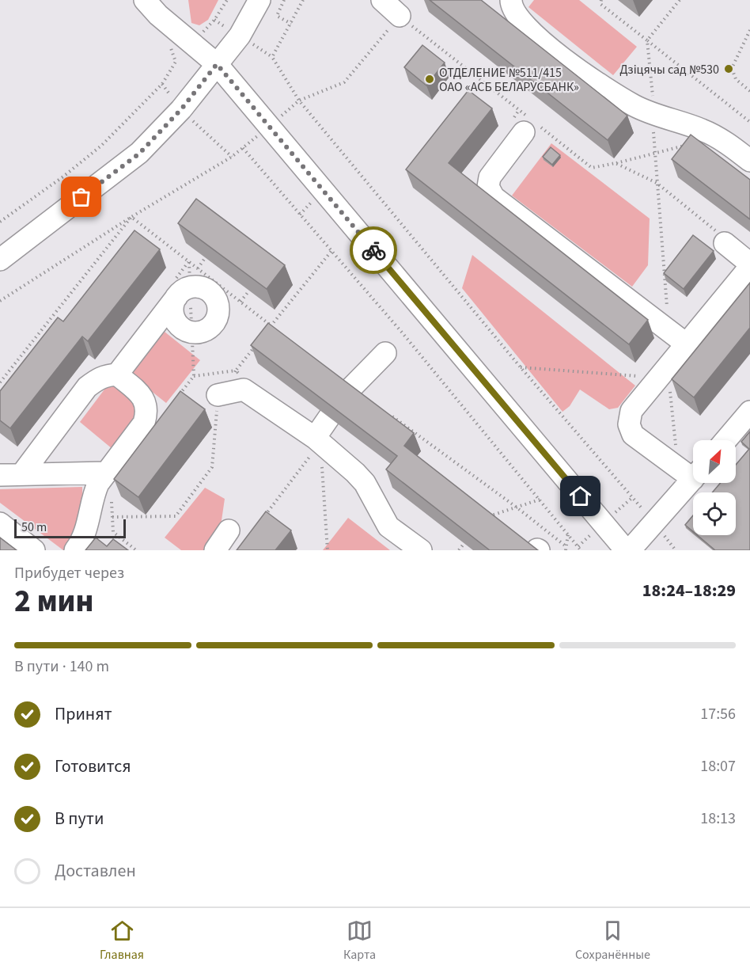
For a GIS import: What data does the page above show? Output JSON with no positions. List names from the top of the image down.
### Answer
{
  "places": ["Дзіцячы сад №530", "ОТДЕЛЕНИЕ №511/415 ОАО «АСБ БЕЛАРУСБАНК»"],
  "scale_bar": "50 m",
  "north": "top right",
  "page": {
    "scale": "50 m",
    "heading": ["2 мин", "Прибудет через", "18:24–18:29"],
    "bar": "В пути · 140 m",
    "list": [
      ["Принят", "17:56"],
      ["Готовится", "18:07"],
      ["В пути", "18:13"],
      "Доставлен"
    ],
    "tabs": ["Главная", "Карта", "Сохранённые"]
  }
}
